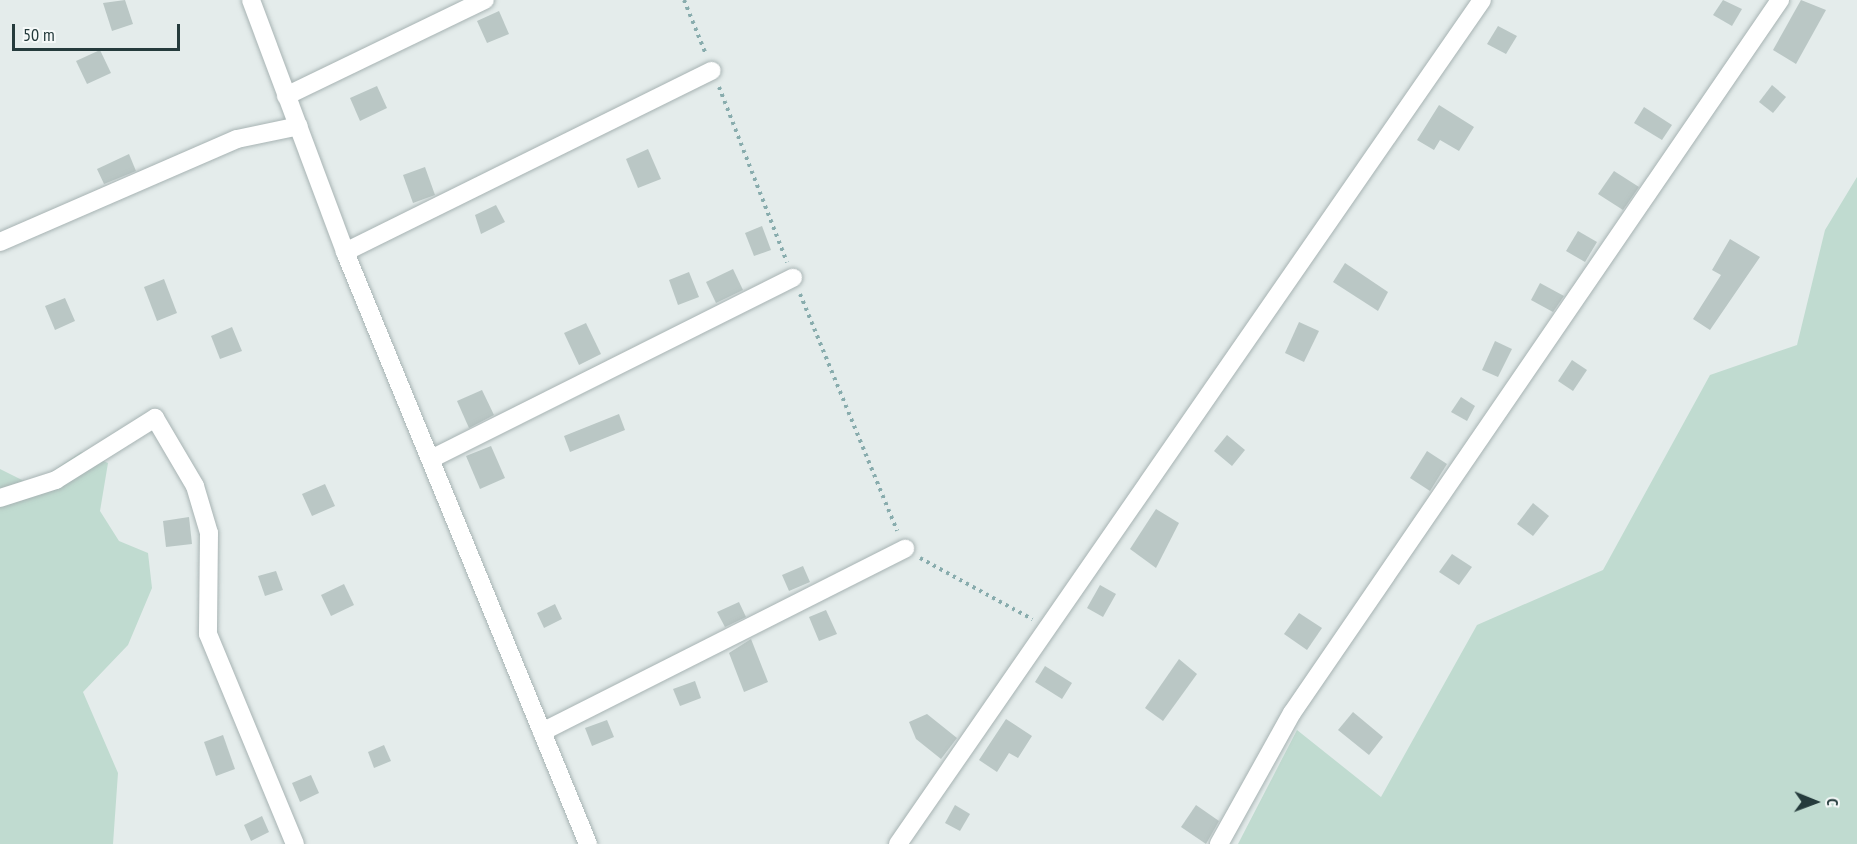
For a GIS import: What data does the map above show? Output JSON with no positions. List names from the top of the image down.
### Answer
{
  "scale_bar": "50 m",
  "north": "right"
}
